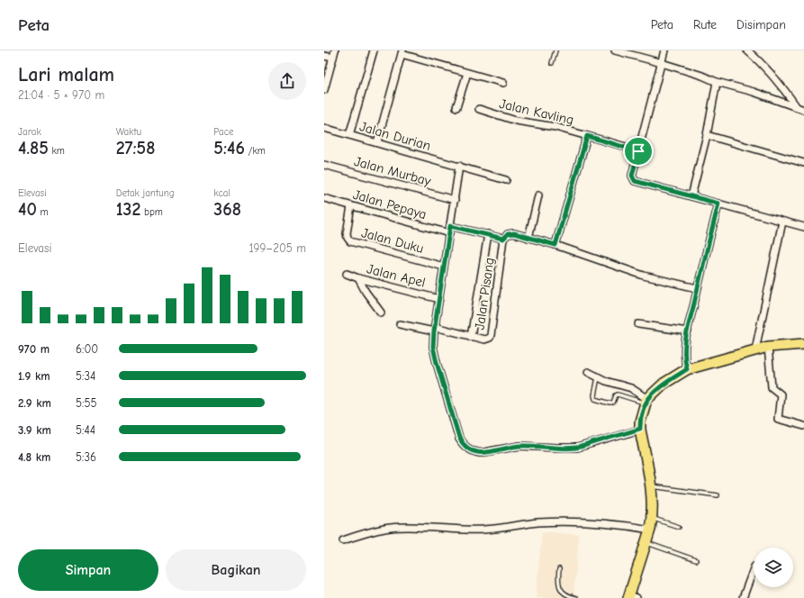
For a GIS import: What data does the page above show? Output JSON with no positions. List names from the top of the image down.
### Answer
{
  "streets": {
    "street": [
      "Jalan Kavling",
      "Jalan Durian",
      "Jalan Murbay",
      "Jalan Pepaya",
      "Jalan Duku",
      "Jalan Apel",
      "Jalan Pisang"
    ]
  },
  "crossings": [
    ["Jalan Pepaya", "Jalan Duku"]
  ],
  "page": {
    "header": "Peta",
    "nav": ["Peta", "Rute", "Disimpan"],
    "heading": ["Lari malam", "21:04 · 5 × 970 m"],
    "stats": [
      ["Jarak", "4.85 km"],
      ["Waktu", "27:58"],
      ["Pace", "5:46 /km"],
      ["Elevasi", "40 m"],
      ["Detak jantung", "132 bpm"],
      ["kcal", "368"]
    ],
    "chart": ["Elevasi", "199–205 m"],
    "list": [
      {
        "name": "970 m",
        "note": "6:00"
      },
      {
        "name": "1.9 km",
        "note": "5:34"
      },
      {
        "name": "2.9 km",
        "note": "5:55"
      },
      {
        "name": "3.9 km",
        "note": "5:44"
      },
      {
        "name": "4.8 km",
        "note": "5:36"
      }
    ],
    "buttons": ["Simpan", "Bagikan"]
  }
}
